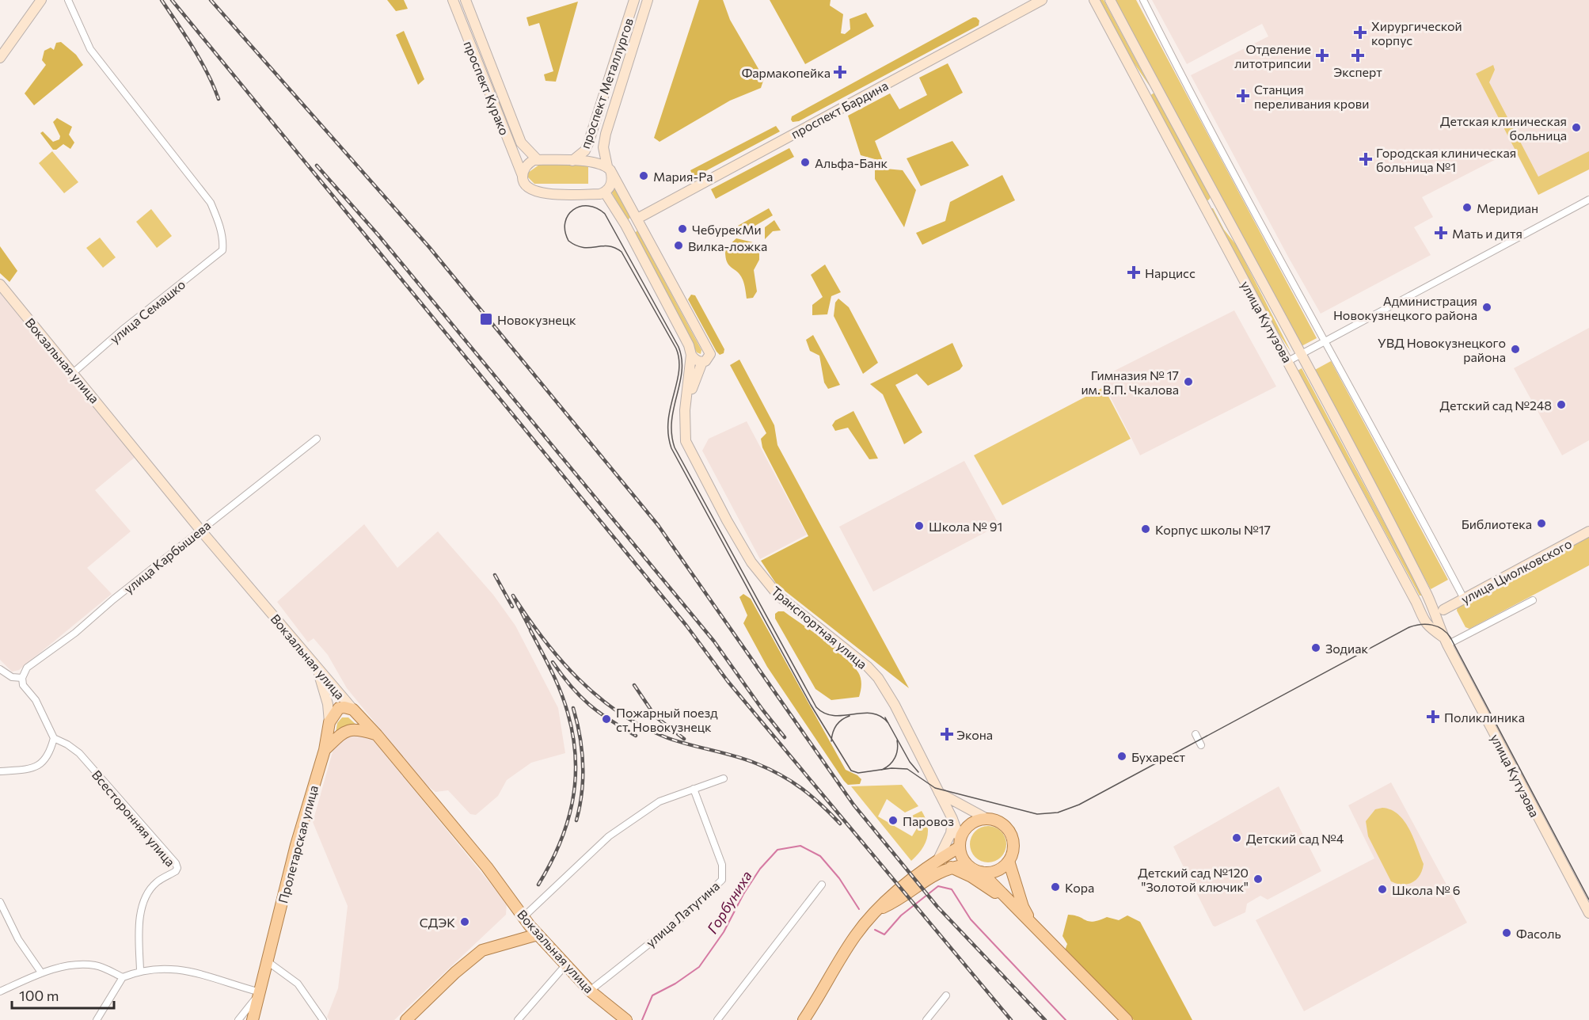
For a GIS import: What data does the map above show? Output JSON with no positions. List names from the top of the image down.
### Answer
{
  "streets": {
    "main road": [
      "проспект Металлургов",
      "проспект Курако",
      "проспект Бардина",
      "улица Кутузова",
      "Вокзальная улица",
      "улица Циолковского",
      "Транспортная улица",
      "Пролетарская улица"
    ],
    "street": [
      "улица Семашко",
      "улица Карбышева",
      "Всесторонняя улица",
      "улица Латугина"
    ]
  },
  "crossings": [
    ["проспект Курако", "Транспортная улица"],
    ["проспект Бардина", "Транспортная улица"],
    ["улица Семашко", "Вокзальная улица"],
    ["Вокзальная улица", "улица Карбышева"],
    ["Вокзальная улица", "Пролетарская улица"],
    ["Вокзальная улица", "улица Латугина"]
  ],
  "water": ["Горбуниха"],
  "places": {
    "health": [
      "Хирургической корпус",
      "Отделение литотрипсии",
      "Эксперт",
      "Фармакопейка",
      "Станция переливания крови",
      "Городская клиническая больница №1",
      "Мать и дитя",
      "Нарцисс",
      "Поликлиника",
      "Экона"
    ],
    "other": [
      "Детская клиническая больница",
      "Альфа-Банк",
      "Мария-Ра",
      "Меридиан",
      "ЧебурекМи",
      "Вилка-ложка",
      "Администрация Новокузнецкого района",
      "УВД Новокузнецкого района",
      "Гимназия № 17 им. В.П. Чкалова",
      "Детский сад №248",
      "Библиотека",
      "Школа № 91",
      "Корпус школы №17",
      "Зодиак",
      "Пожарный поезд ст. Новокузнецк",
      "Бухарест",
      "Паровоз",
      "Детский сад №4",
      "Детский сад №120 \"Золотой ключик\"",
      "Кора",
      "Школа № 6",
      "СДЭК",
      "Фасоль"
    ],
    "transit": ["Новокузнецк"]
  },
  "scale_bar": "100 m"
}
